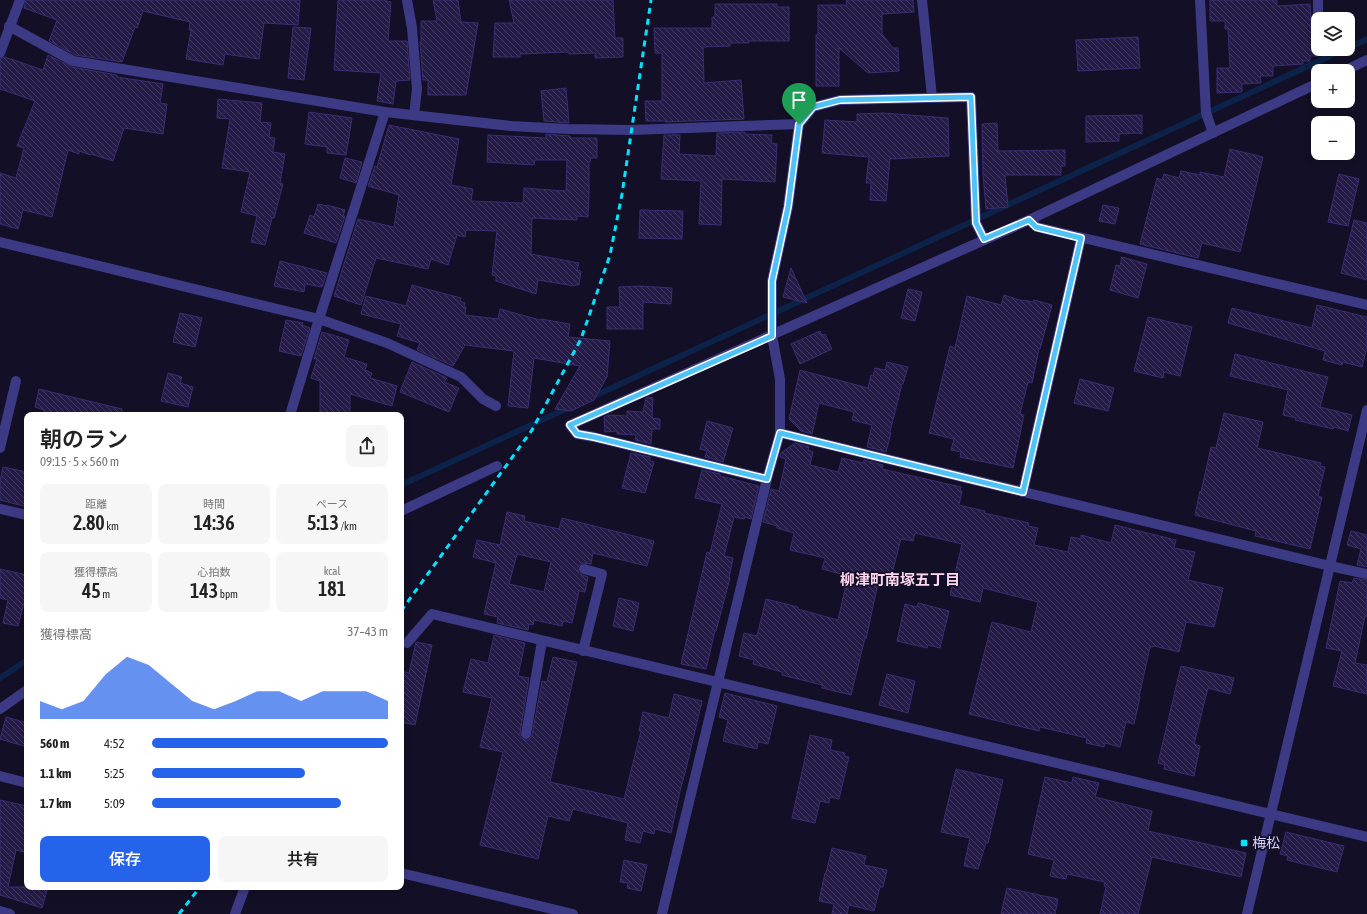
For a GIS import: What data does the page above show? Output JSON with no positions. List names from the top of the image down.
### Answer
{
  "districts": ["柳津町南塚五丁目"],
  "places": {
    "transit": ["梅松"]
  },
  "page": {
    "map_buttons": ["+", "−"],
    "heading": ["朝のラン", "09:15 · 5 × 560 m"],
    "stats": [
      ["距離", "2.80 km"],
      ["時間", "14:36"],
      ["ペース", "5:13 /km"],
      ["獲得標高", "45 m"],
      ["心拍数", "143 bpm"],
      ["kcal", "181"]
    ],
    "chart": ["獲得標高", "37–43 m"],
    "list": [
      {
        "name": "560 m",
        "note": "4:52"
      },
      {
        "name": "1.1 km",
        "note": "5:25"
      },
      {
        "name": "1.7 km",
        "note": "5:09"
      }
    ],
    "buttons": ["保存", "共有"]
  }
}
